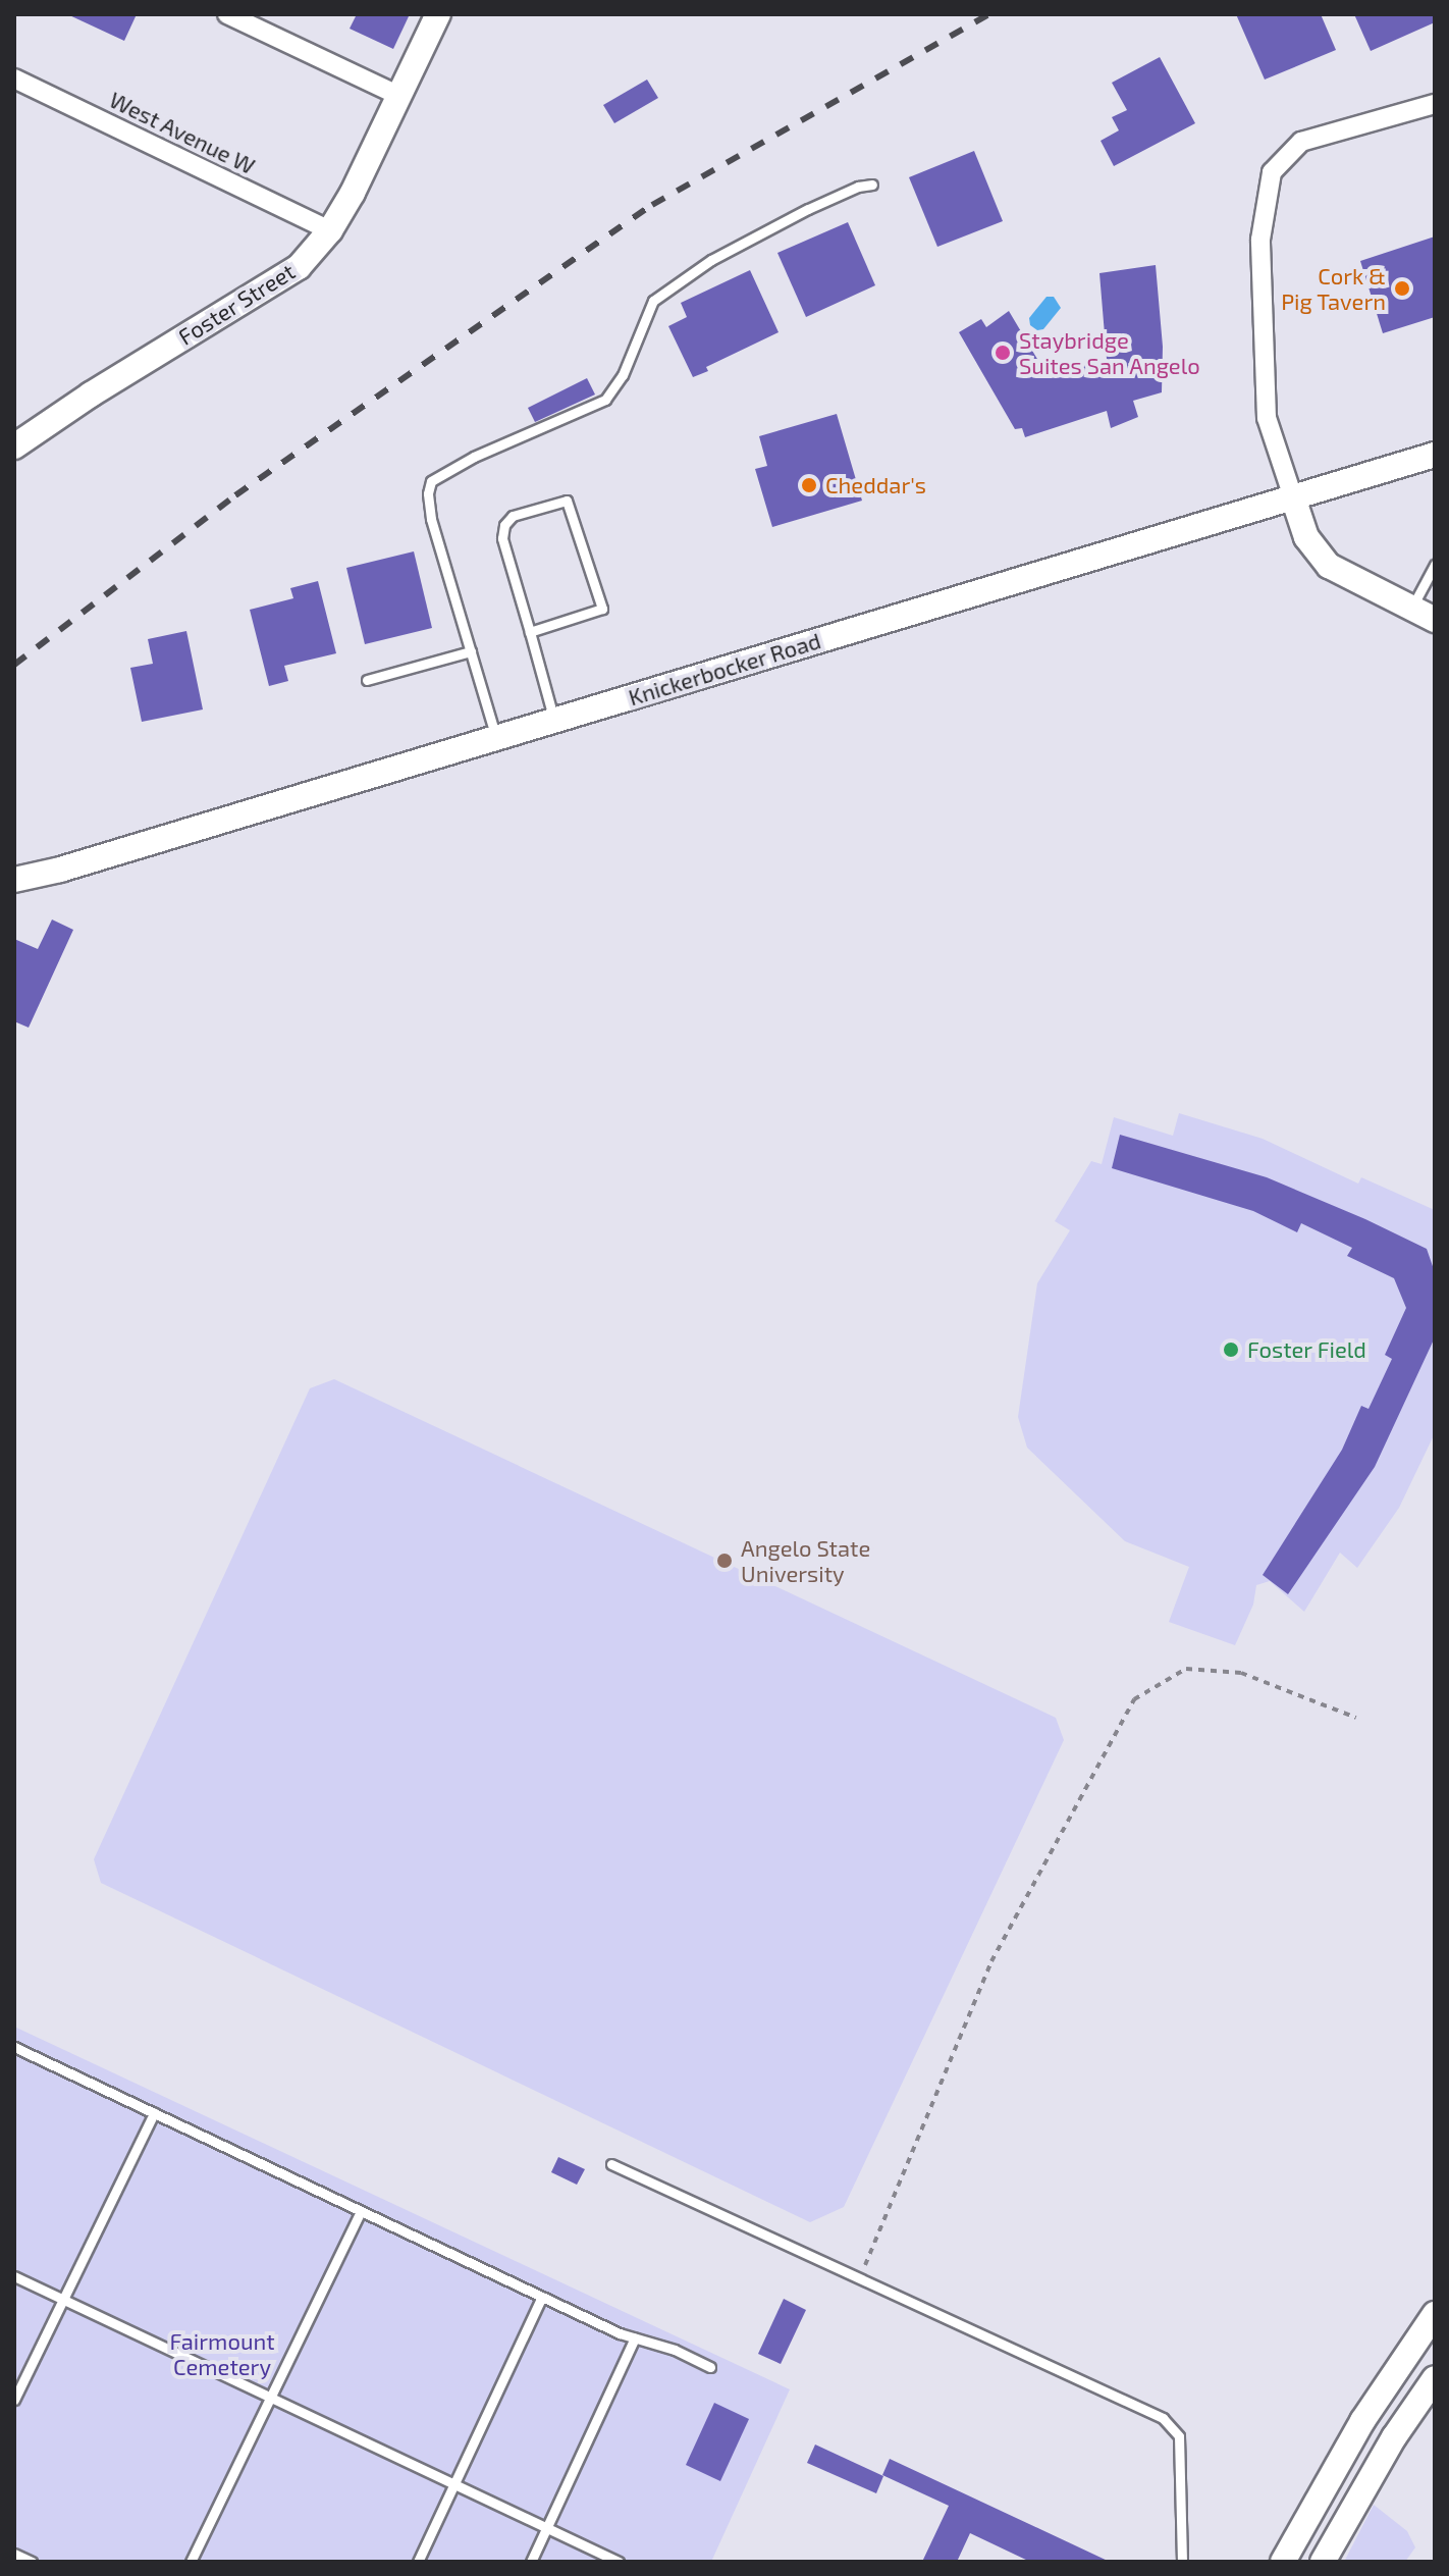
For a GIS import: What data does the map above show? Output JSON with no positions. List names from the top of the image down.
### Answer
{
  "streets": {
    "main road": ["Foster Street", "Knickerbocker Road"],
    "street": ["West Avenue W"]
  },
  "crossings": [
    ["West Avenue W", "Foster Street"]
  ],
  "parks": ["Fairmount Cemetery"],
  "places": [
    "Cork & Pig Tavern",
    "Staybridge Suites San Angelo",
    "Cheddar's",
    "Foster Field",
    "Angelo State University"
  ]
}
